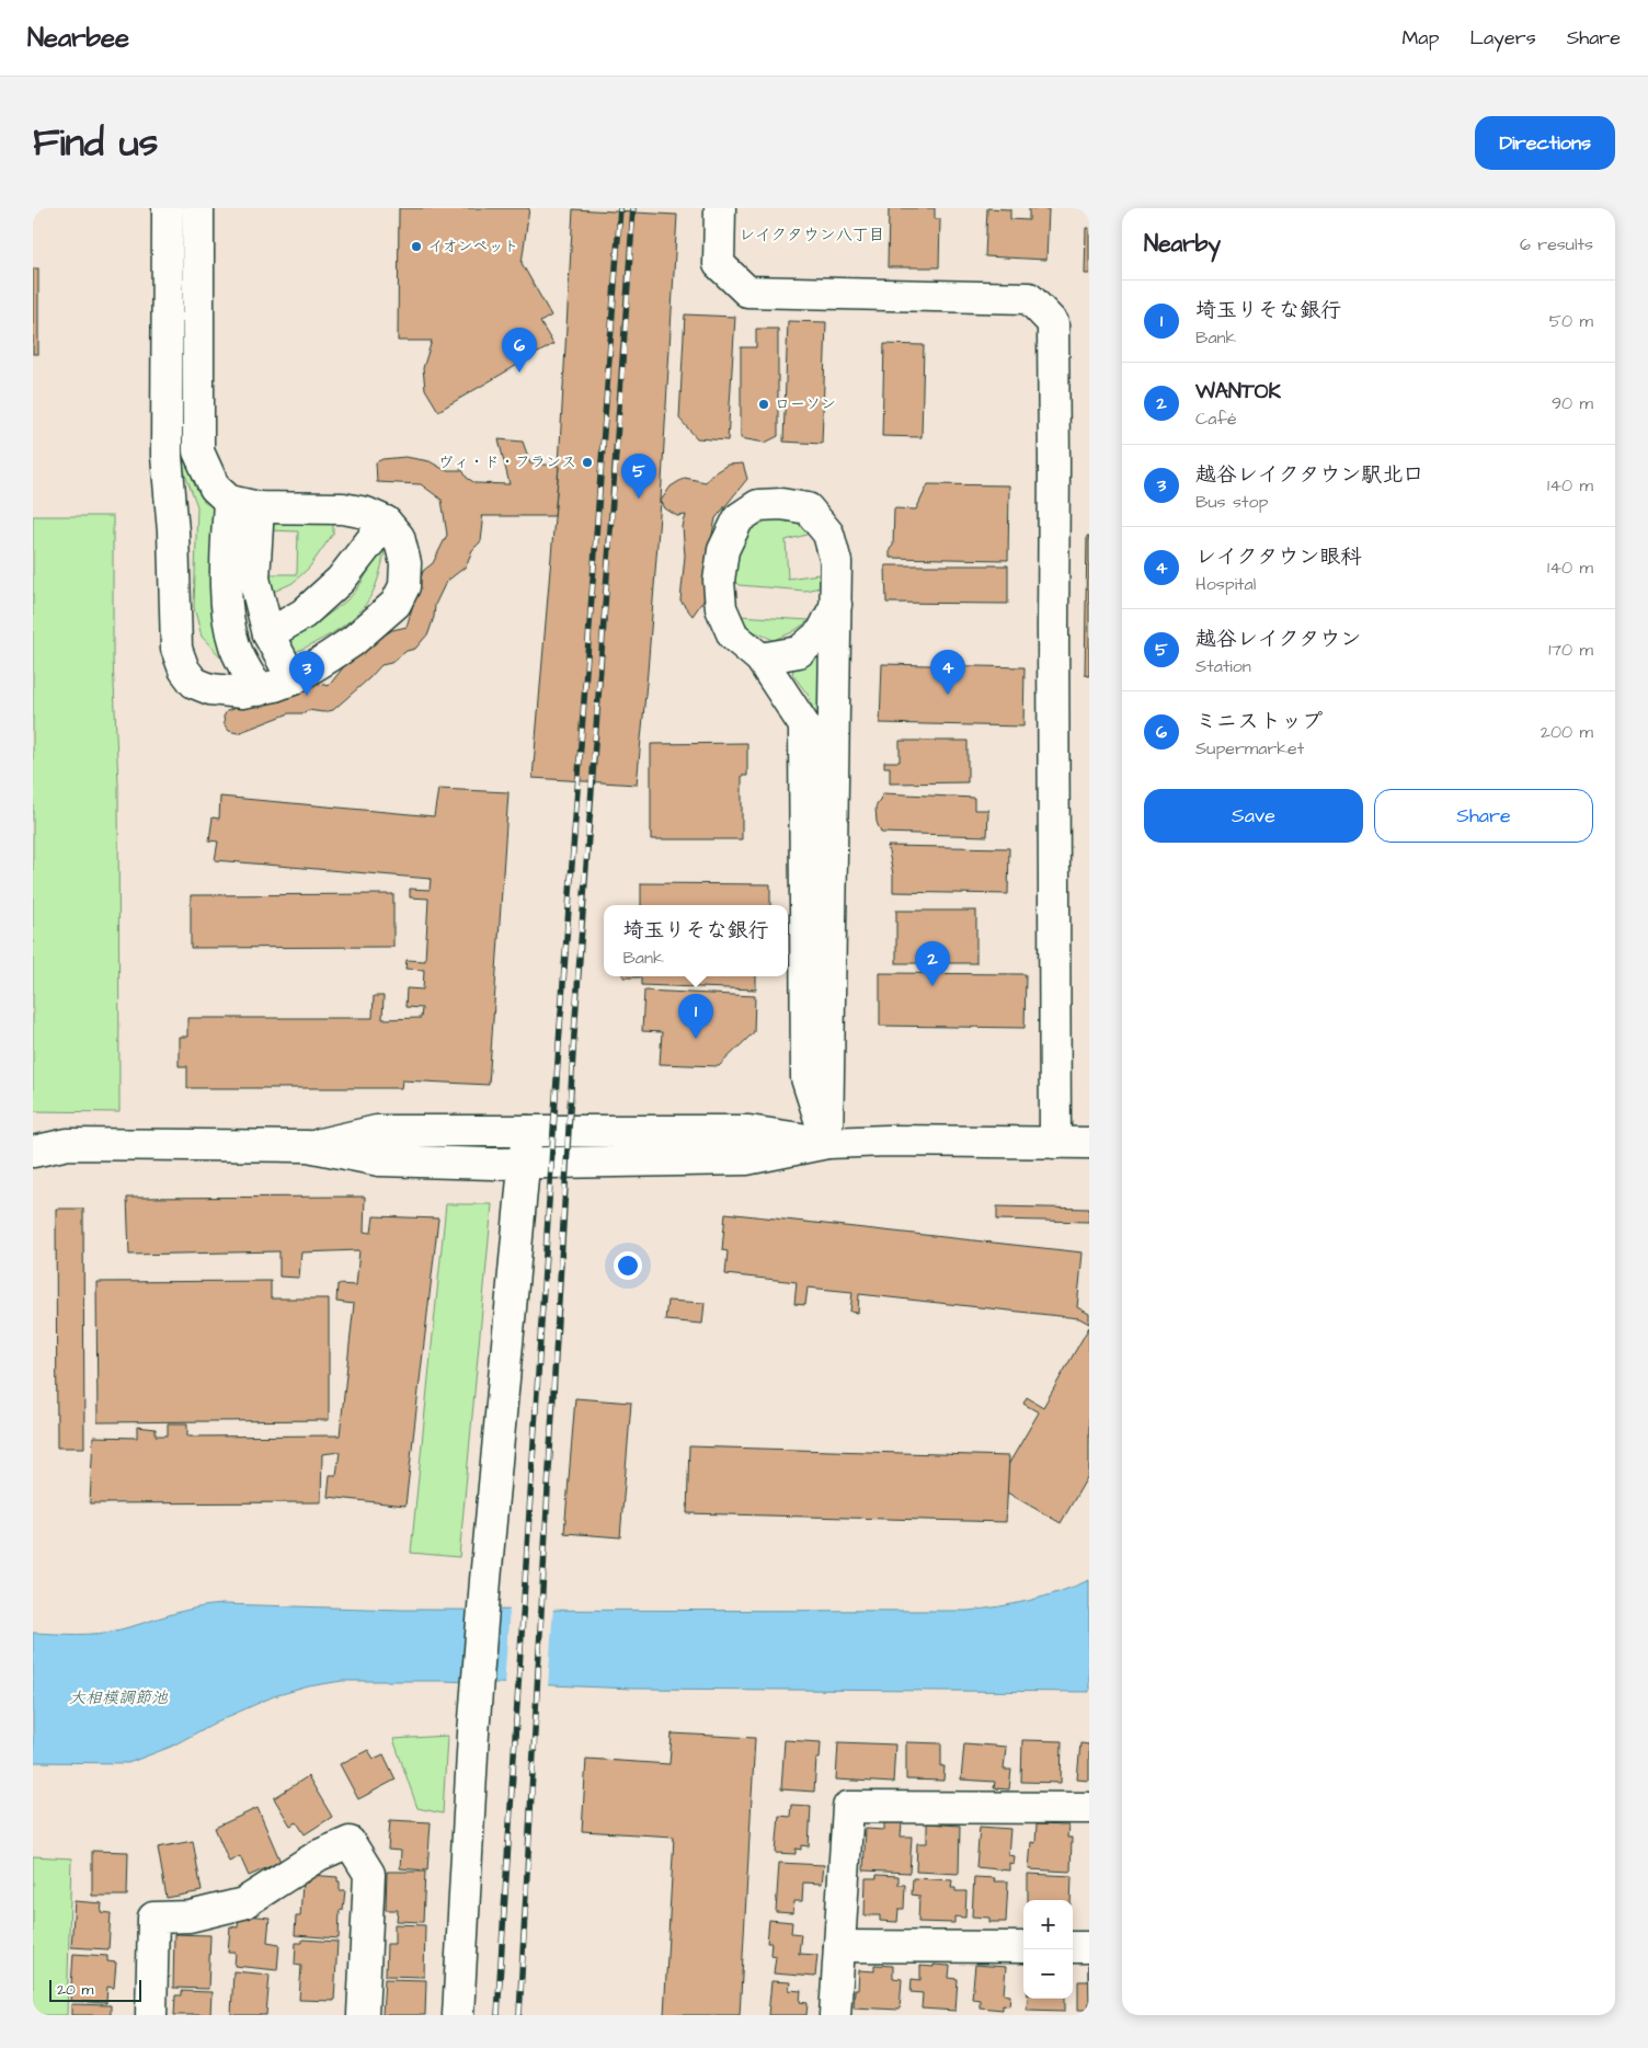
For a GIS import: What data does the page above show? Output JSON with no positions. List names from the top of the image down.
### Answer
{
  "districts": ["レイクタウン八丁目"],
  "water": ["大相模調節池"],
  "places": ["イオンペット", "ローソン", "ヴィ・ド・フランス"],
  "scale_bar": "20 m",
  "page": {
    "header": "Nearbee",
    "nav": ["Map", "Layers", "Share"],
    "title": "Find us",
    "buttons": [
      "Directions",
      ["Save", "Share"]
    ],
    "heading": ["Nearby", "6 results"],
    "list": [
      {
        "mark": "1",
        "name": "埼玉りそな銀行",
        "note": "Bank",
        "value": "50 m"
      },
      {
        "mark": "2",
        "name": "WANTOK",
        "note": "Café",
        "value": "90 m"
      },
      {
        "mark": "3",
        "name": "越谷レイクタウン駅北口",
        "note": "Bus stop",
        "value": "140 m"
      },
      {
        "mark": "4",
        "name": "レイクタウン眼科",
        "note": "Hospital",
        "value": "140 m"
      },
      {
        "mark": "5",
        "name": "越谷レイクタウン",
        "note": "Station",
        "value": "170 m"
      },
      {
        "mark": "6",
        "name": "ミニストップ",
        "note": "Supermarket",
        "value": "200 m"
      }
    ],
    "pins": [
      "6",
      "5",
      "4",
      "3",
      "2",
      "1"
    ],
    "popup": ["埼玉りそな銀行", "Bank"],
    "map_buttons": ["+", "−"],
    "scale": "20 m"
  }
}
